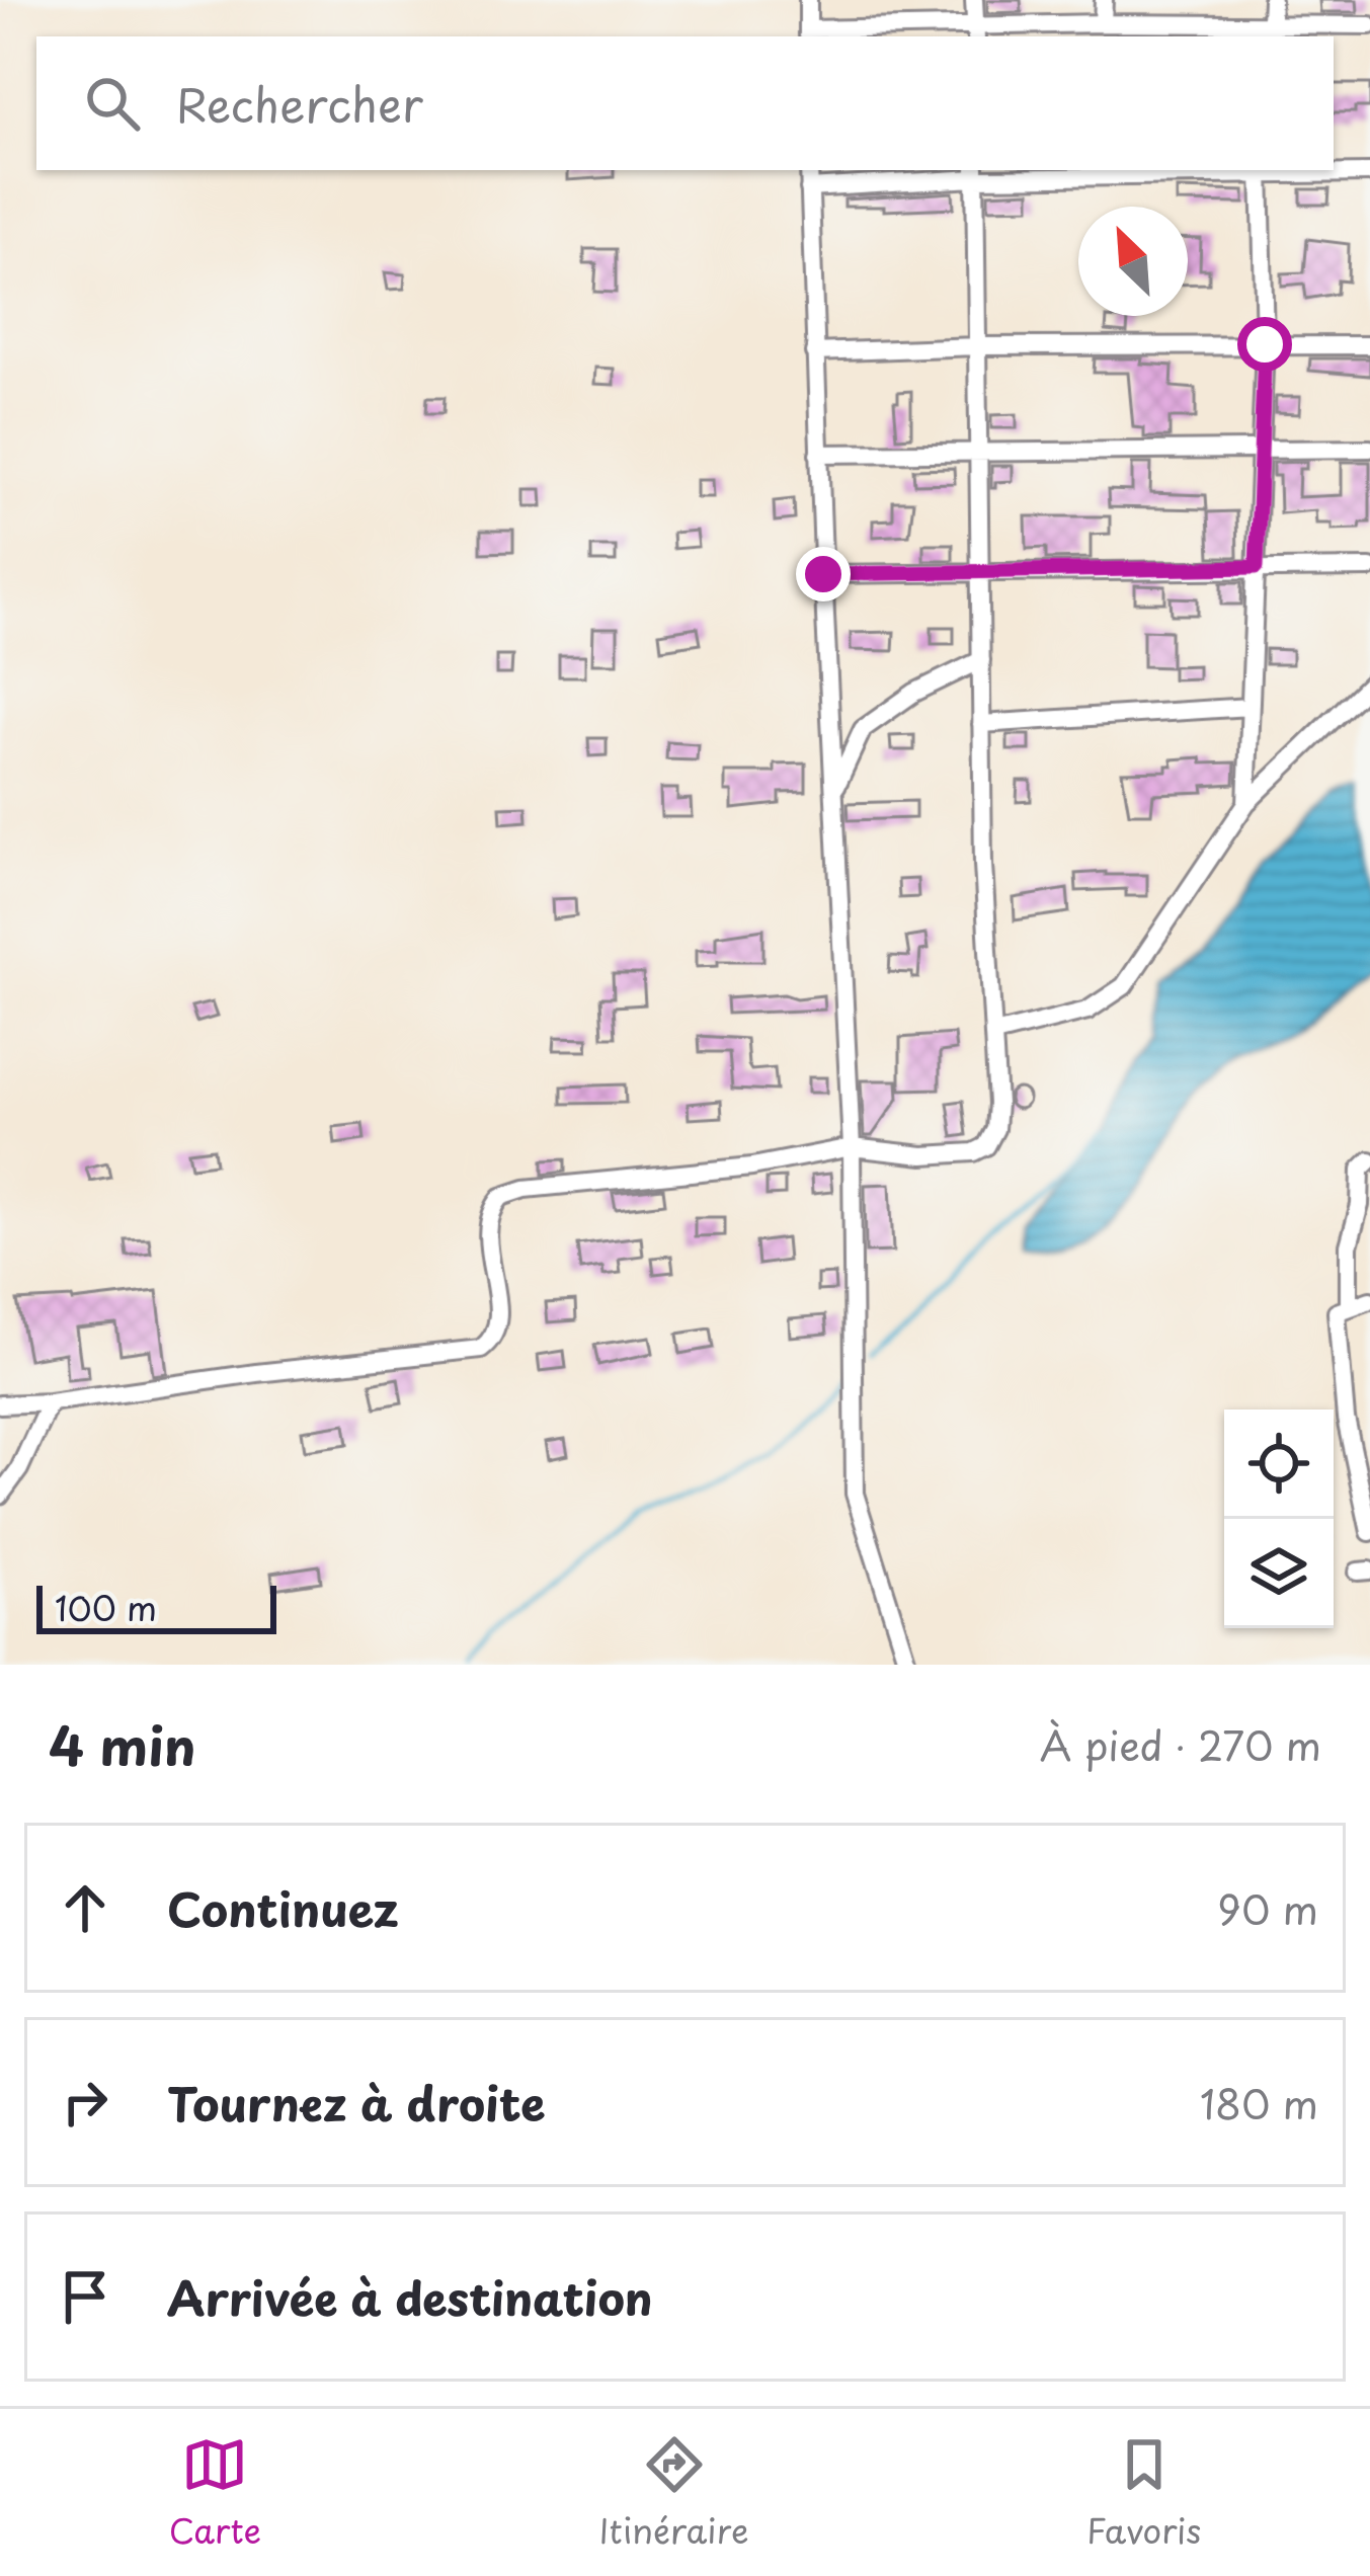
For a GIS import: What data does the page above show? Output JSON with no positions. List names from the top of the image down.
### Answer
{
  "scale_bar": "100 m",
  "north": "top left",
  "page": {
    "search": "Rechercher",
    "scale": "100 m",
    "heading": ["4 min", "À pied · 270 m"],
    "list": [
      ["Continuez", "90 m"],
      ["Tournez à droite", "180 m"],
      "Arrivée à destination"
    ],
    "nav": ["Carte", "Itinéraire", "Favoris"]
  }
}
